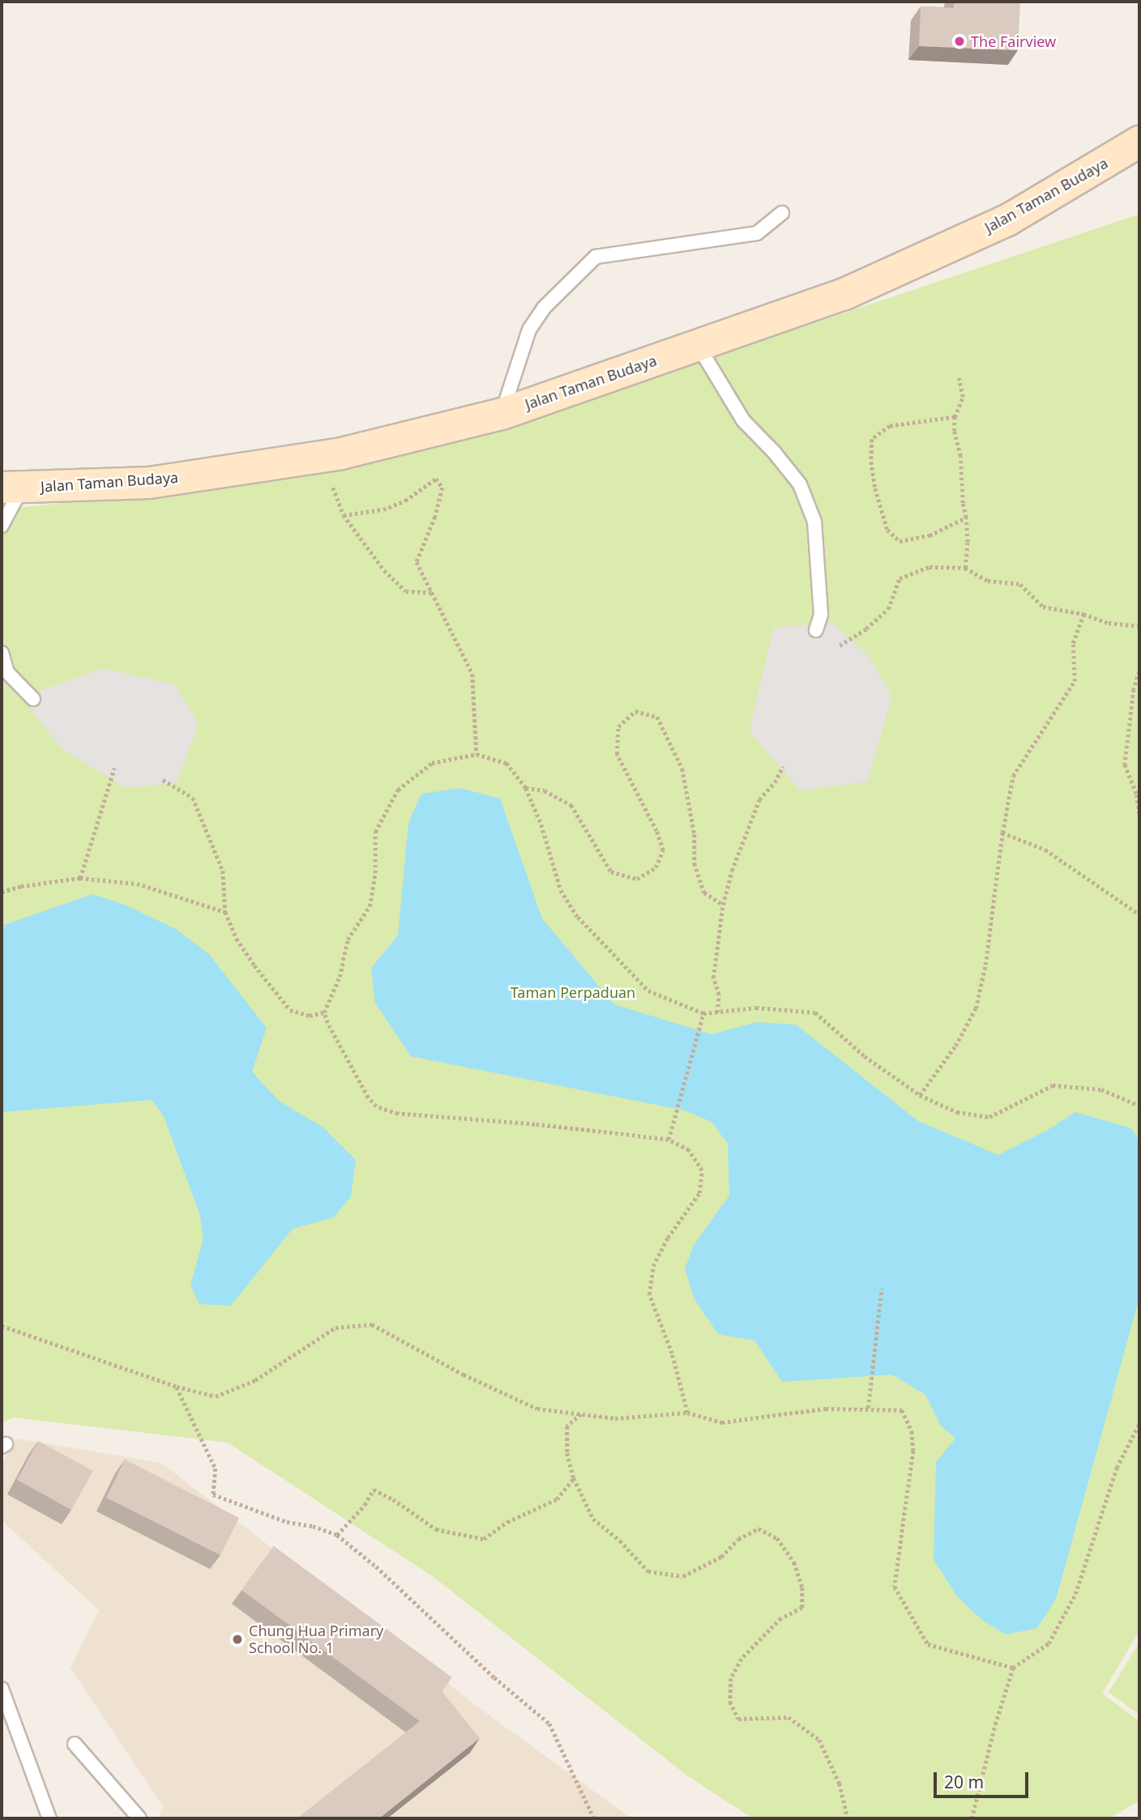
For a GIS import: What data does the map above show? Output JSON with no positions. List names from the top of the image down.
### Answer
{
  "streets": {
    "main road": ["Jalan Taman Budaya"]
  },
  "parks": ["Taman Perpaduan"],
  "places": ["The Fairview", "Chung Hua Primary School No. 1"],
  "scale_bar": "20 m"
}
